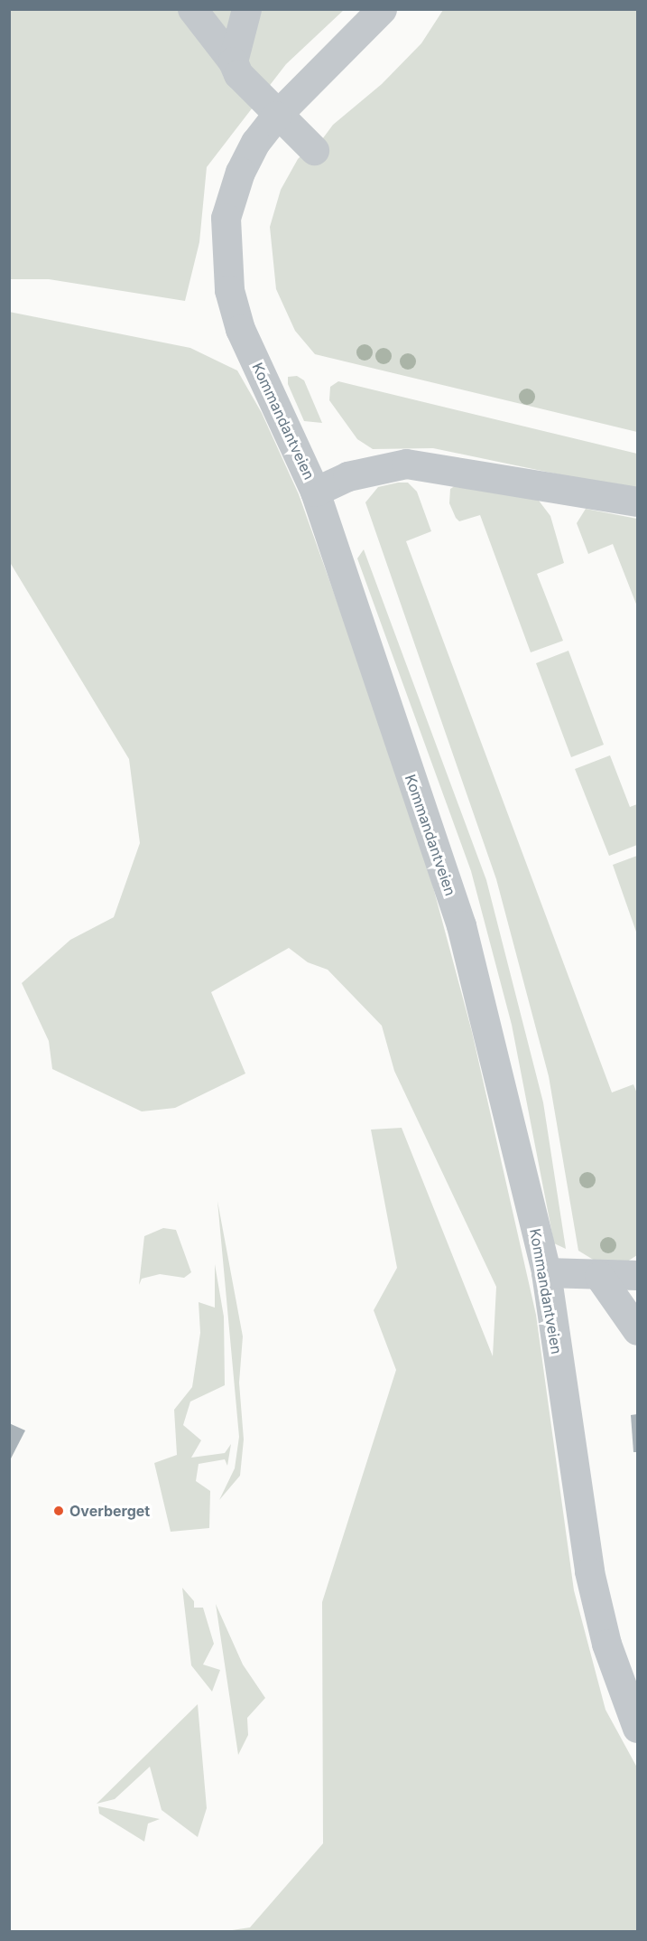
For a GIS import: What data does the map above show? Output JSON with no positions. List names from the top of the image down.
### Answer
{
  "streets": {
    "street": ["Kommandantveien"]
  },
  "places": ["Overberget"]
}
